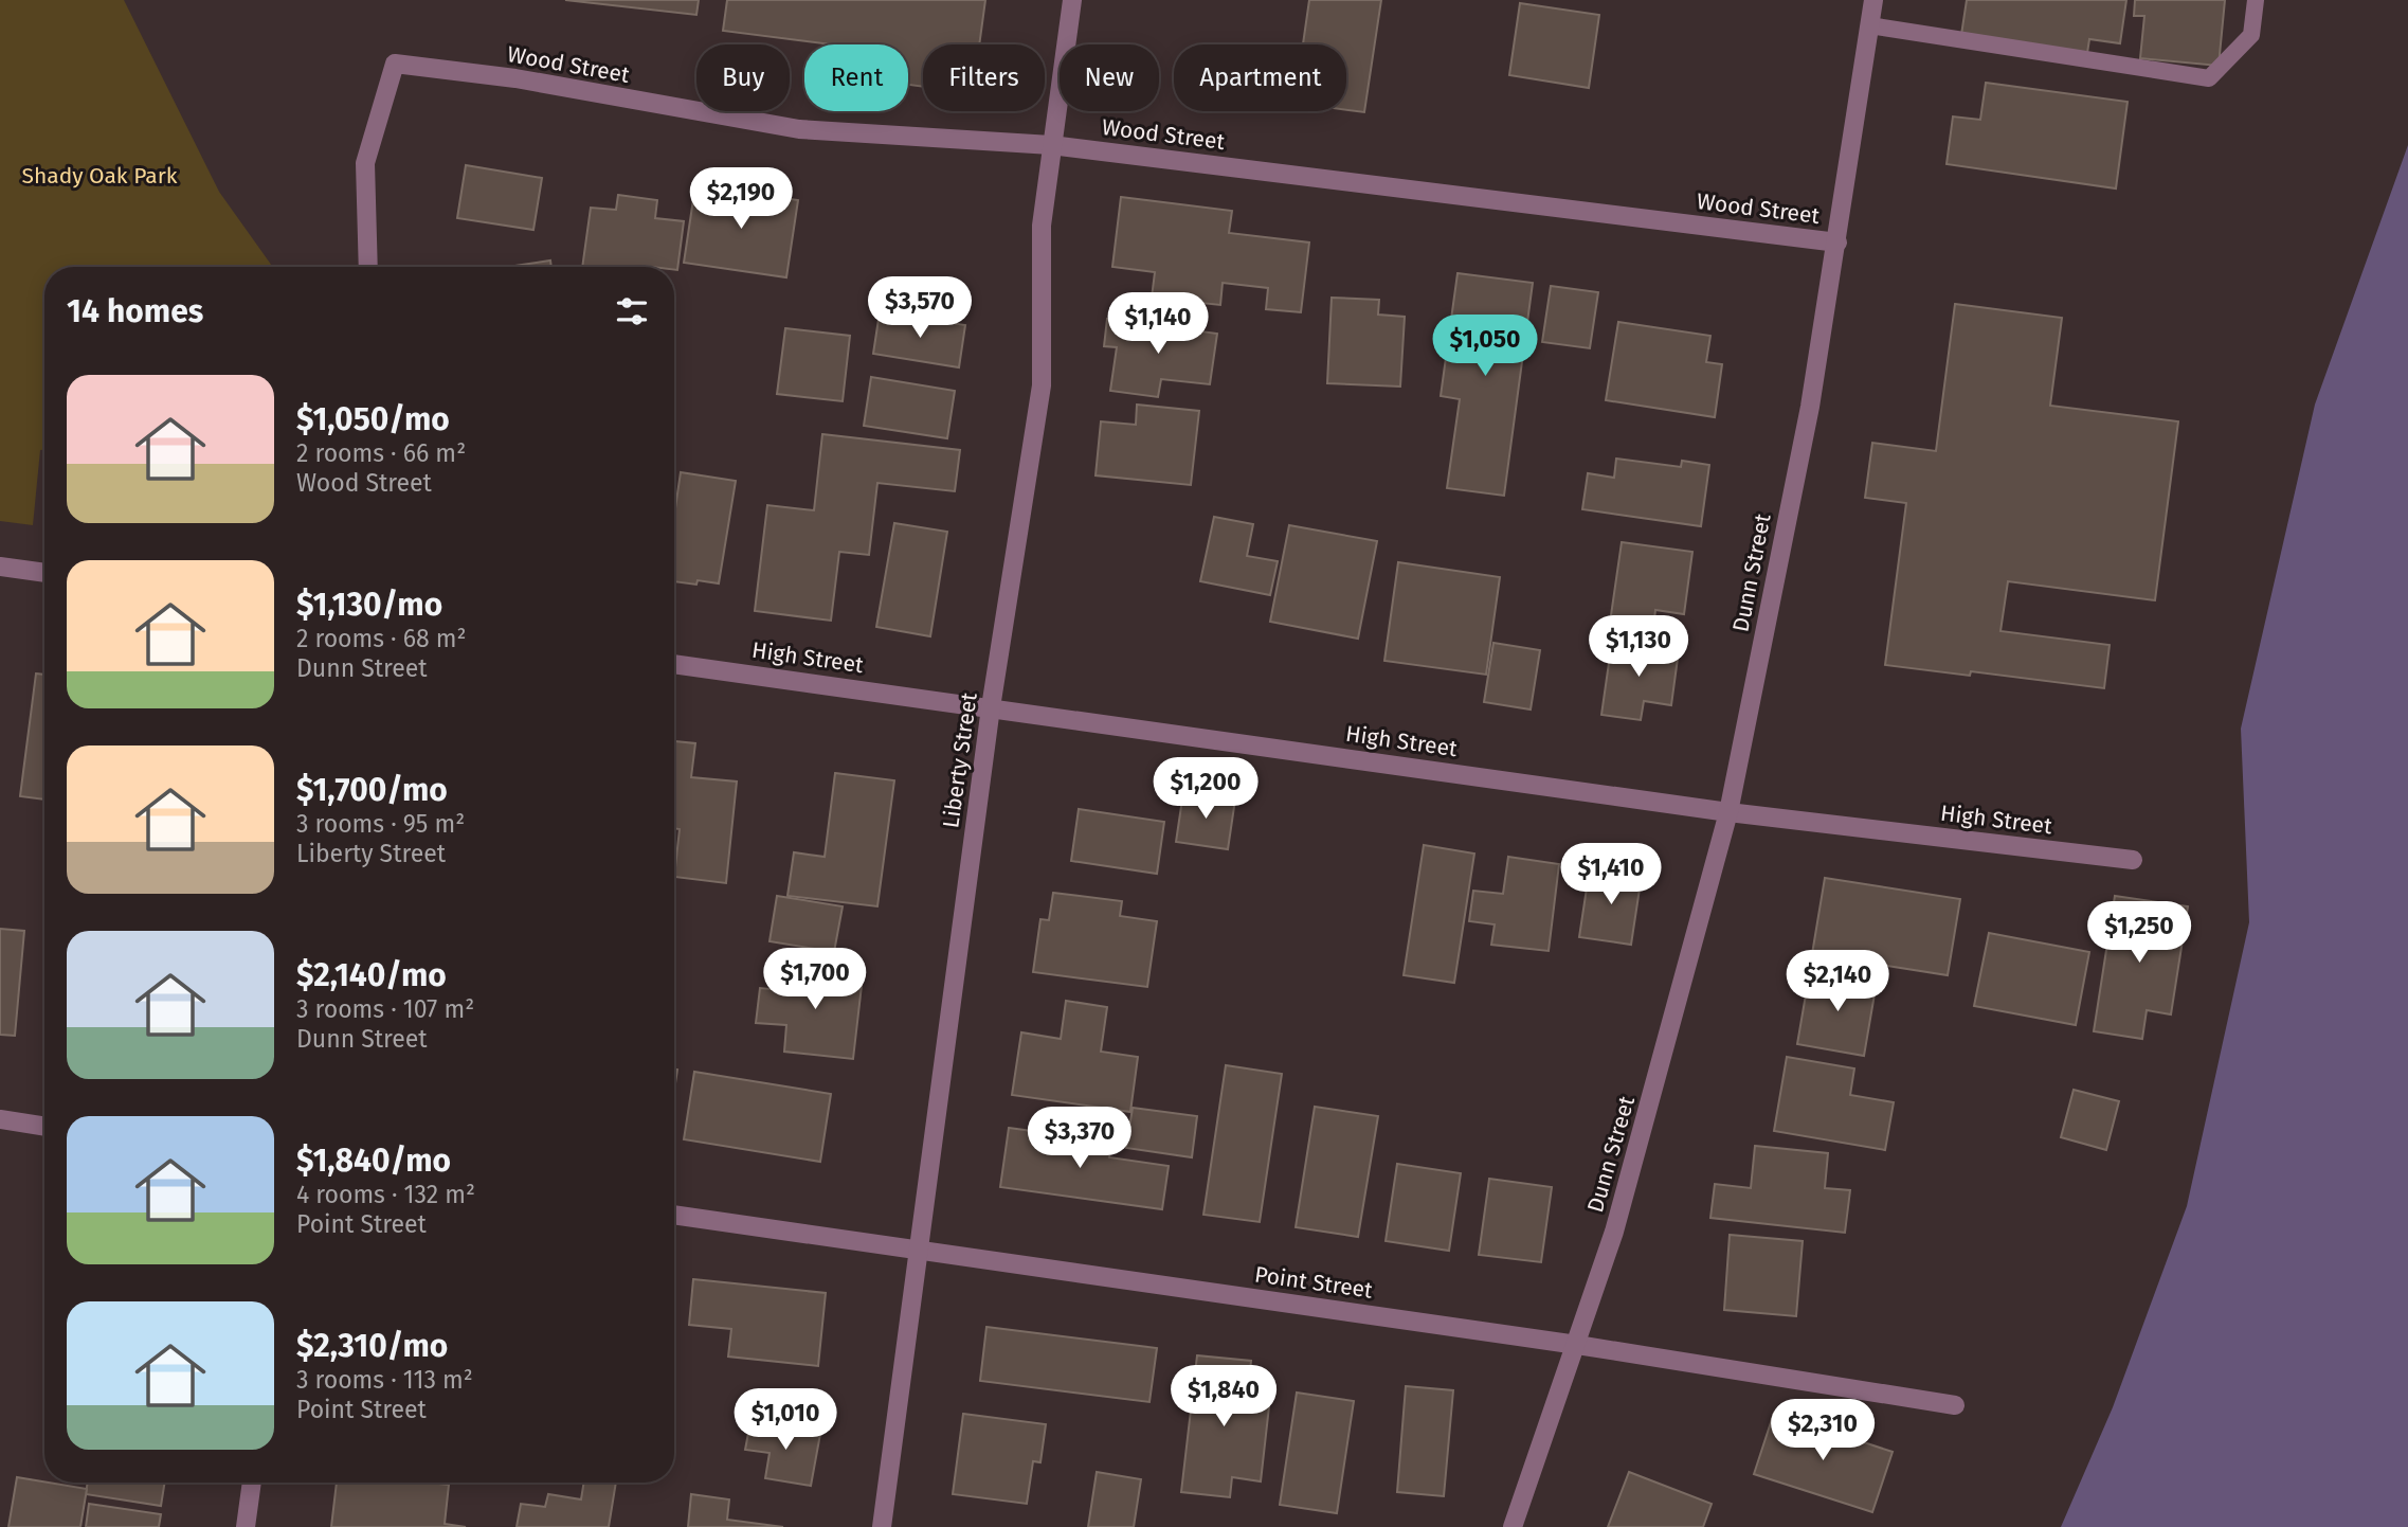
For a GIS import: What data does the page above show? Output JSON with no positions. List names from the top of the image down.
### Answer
{
  "streets": {
    "street": [
      "Wood Street",
      "Dunn Street",
      "High Street",
      "Liberty Street",
      "Point Street"
    ]
  },
  "crossings": [
    ["Wood Street", "Dunn Street"],
    ["Wood Street", "Liberty Street"],
    ["Dunn Street", "High Street"],
    ["Dunn Street", "Point Street"],
    ["High Street", "Liberty Street"],
    ["Liberty Street", "Point Street"]
  ],
  "parks": ["Shady Oak Park"],
  "page": {
    "chip": [
      "Buy",
      "Rent",
      "Filters",
      "New",
      "Apartment"
    ],
    "price": [
      "$2,190",
      "$3,570",
      "$1,140",
      "$1,050",
      "$1,130",
      "$1,200",
      "$1,410",
      "$1,250",
      "$1,700",
      "$2,140",
      "$3,370",
      "$1,840",
      "$1,010",
      "$2,310"
    ],
    "heading": "14 homes",
    "list": [
      {
        "name": "$1,050/mo",
        "note": "2 rooms · 66 m² · Wood Street"
      },
      {
        "name": "$1,130/mo",
        "note": "2 rooms · 68 m² · Dunn Street"
      },
      {
        "name": "$1,700/mo",
        "note": "3 rooms · 95 m² · Liberty Street"
      },
      {
        "name": "$2,140/mo",
        "note": "3 rooms · 107 m² · Dunn Street"
      },
      {
        "name": "$1,840/mo",
        "note": "4 rooms · 132 m² · Point Street"
      },
      {
        "name": "$2,310/mo",
        "note": "3 rooms · 113 m² · Point Street"
      }
    ]
  }
}
